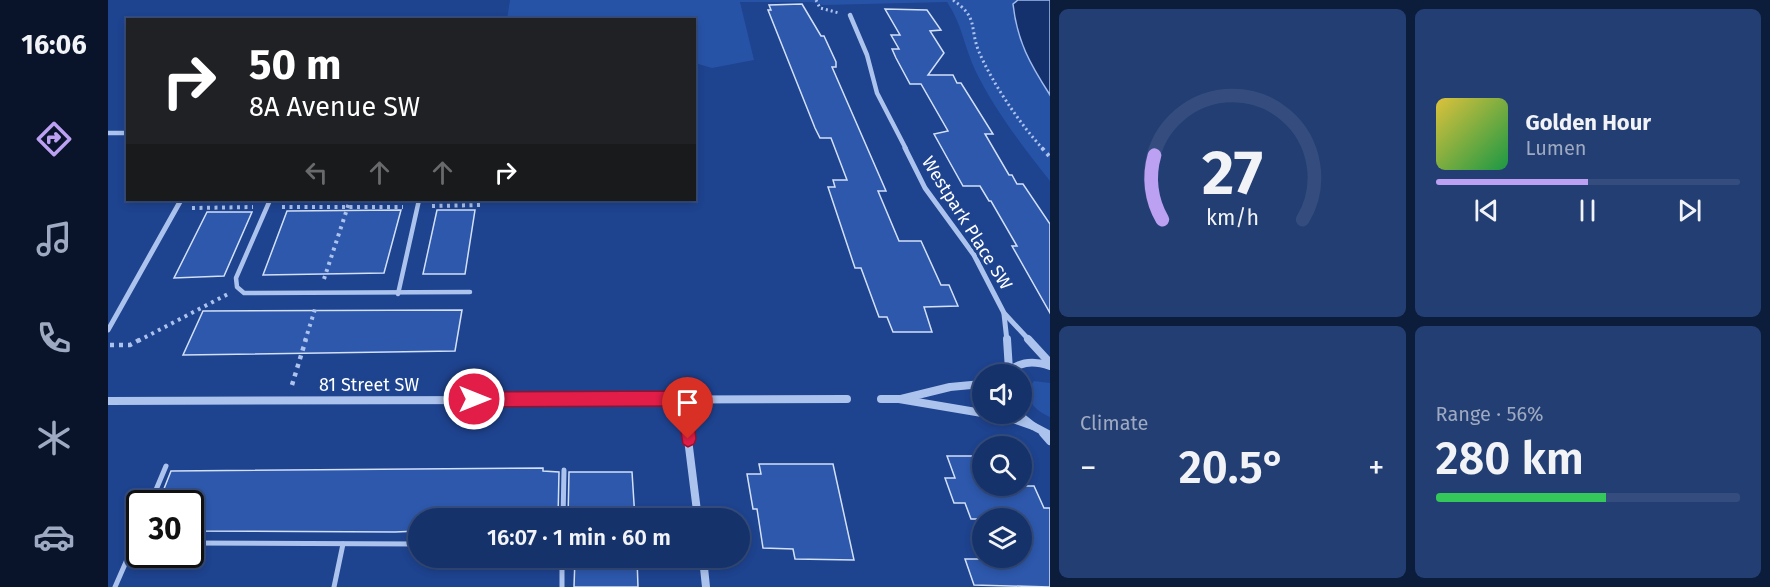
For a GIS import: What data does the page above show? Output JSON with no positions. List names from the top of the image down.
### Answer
{
  "streets": {
    "street": ["Westpark Place SW", "81 Street SW"]
  },
  "page": {
    "tabs": "16:06",
    "turn": ["50 m", "8A Avenue SW"],
    "song": ["Golden Hour", "Lumen"],
    "tile": [
      "Climate",
      ["Range · 56%", "280 km"]
    ],
    "heat": ["−", "20.5°", "+"],
    "limit": "30",
    "trip": "16:07 · 1 min · 60 m",
    "gauge": ["27", "km/h"]
  }
}
